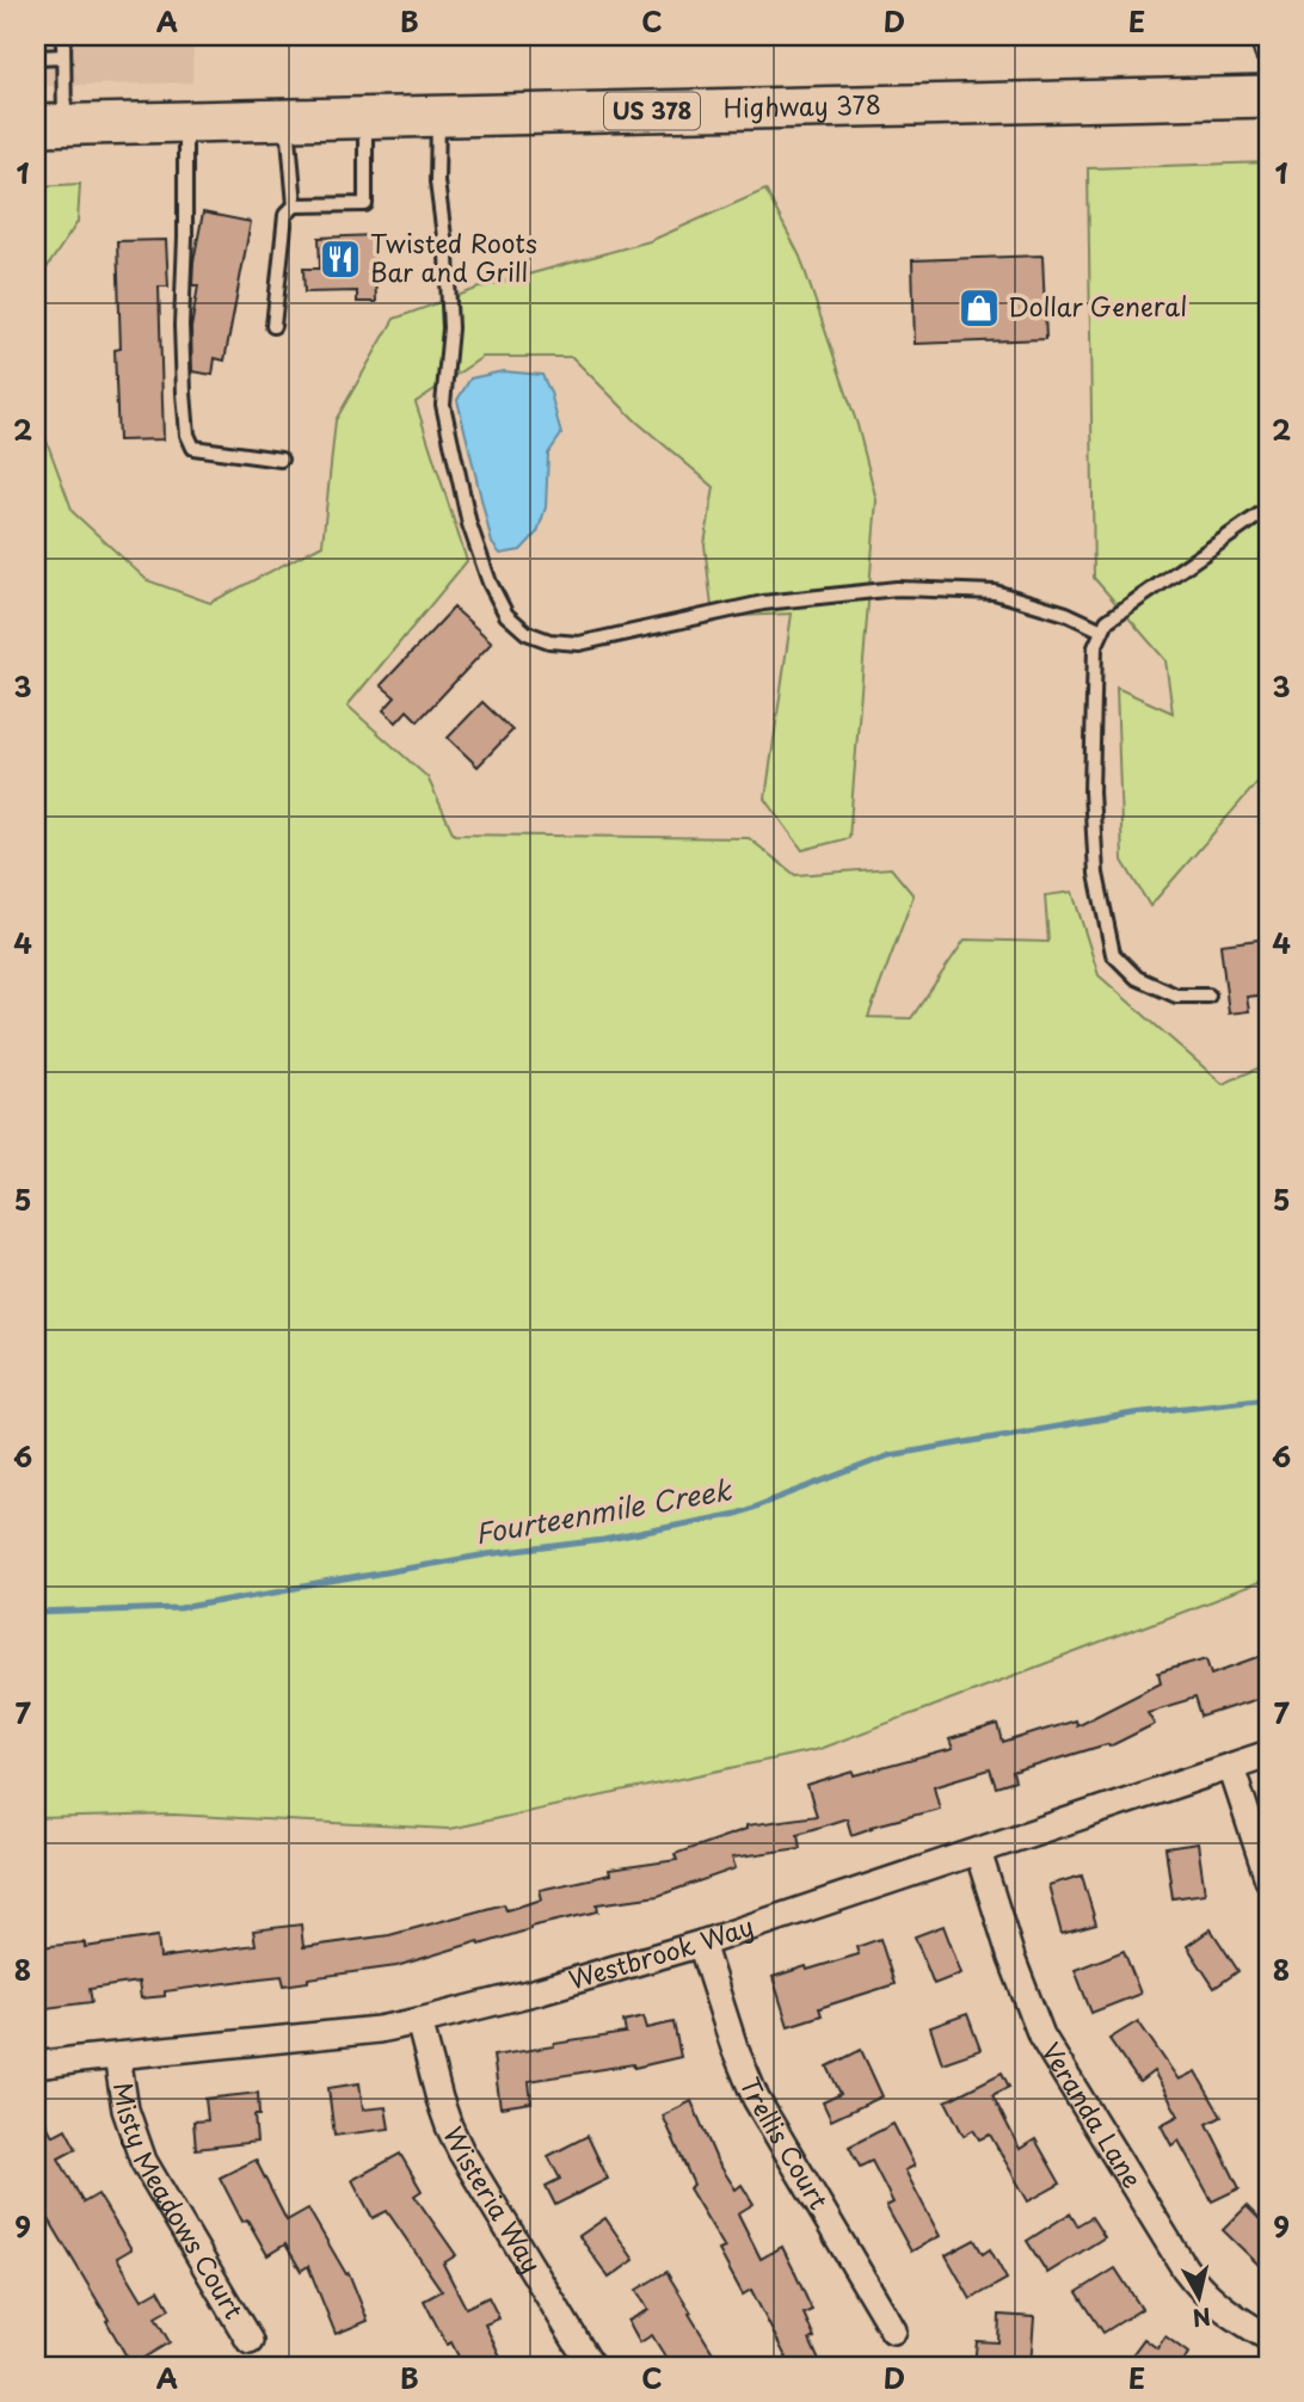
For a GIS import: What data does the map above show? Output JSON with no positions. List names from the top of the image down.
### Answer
{
  "streets": {
    "main road": ["Highway 378", "US 378"],
    "street": [
      "Westbrook Way",
      "Veranda Lane",
      "Trellis Court",
      "Misty Meadows Court",
      "Wisteria Way"
    ]
  },
  "crossings": [
    ["Westbrook Way", "Veranda Lane"],
    ["Westbrook Way", "Trellis Court"],
    ["Westbrook Way", "Misty Meadows Court"],
    ["Westbrook Way", "Wisteria Way"]
  ],
  "water": ["Fourteenmile Creek"],
  "places": {
    "restaurant": ["Twisted Roots Bar and Grill"],
    "shop": ["Dollar General"]
  },
  "north": "bottom",
  "grid": {
    "columns": [
      "A",
      "B",
      "C",
      "D",
      "E"
    ],
    "rows": [
      "1",
      "2",
      "3",
      "4",
      "5",
      "6",
      "7",
      "8",
      "9"
    ]
  }
}
